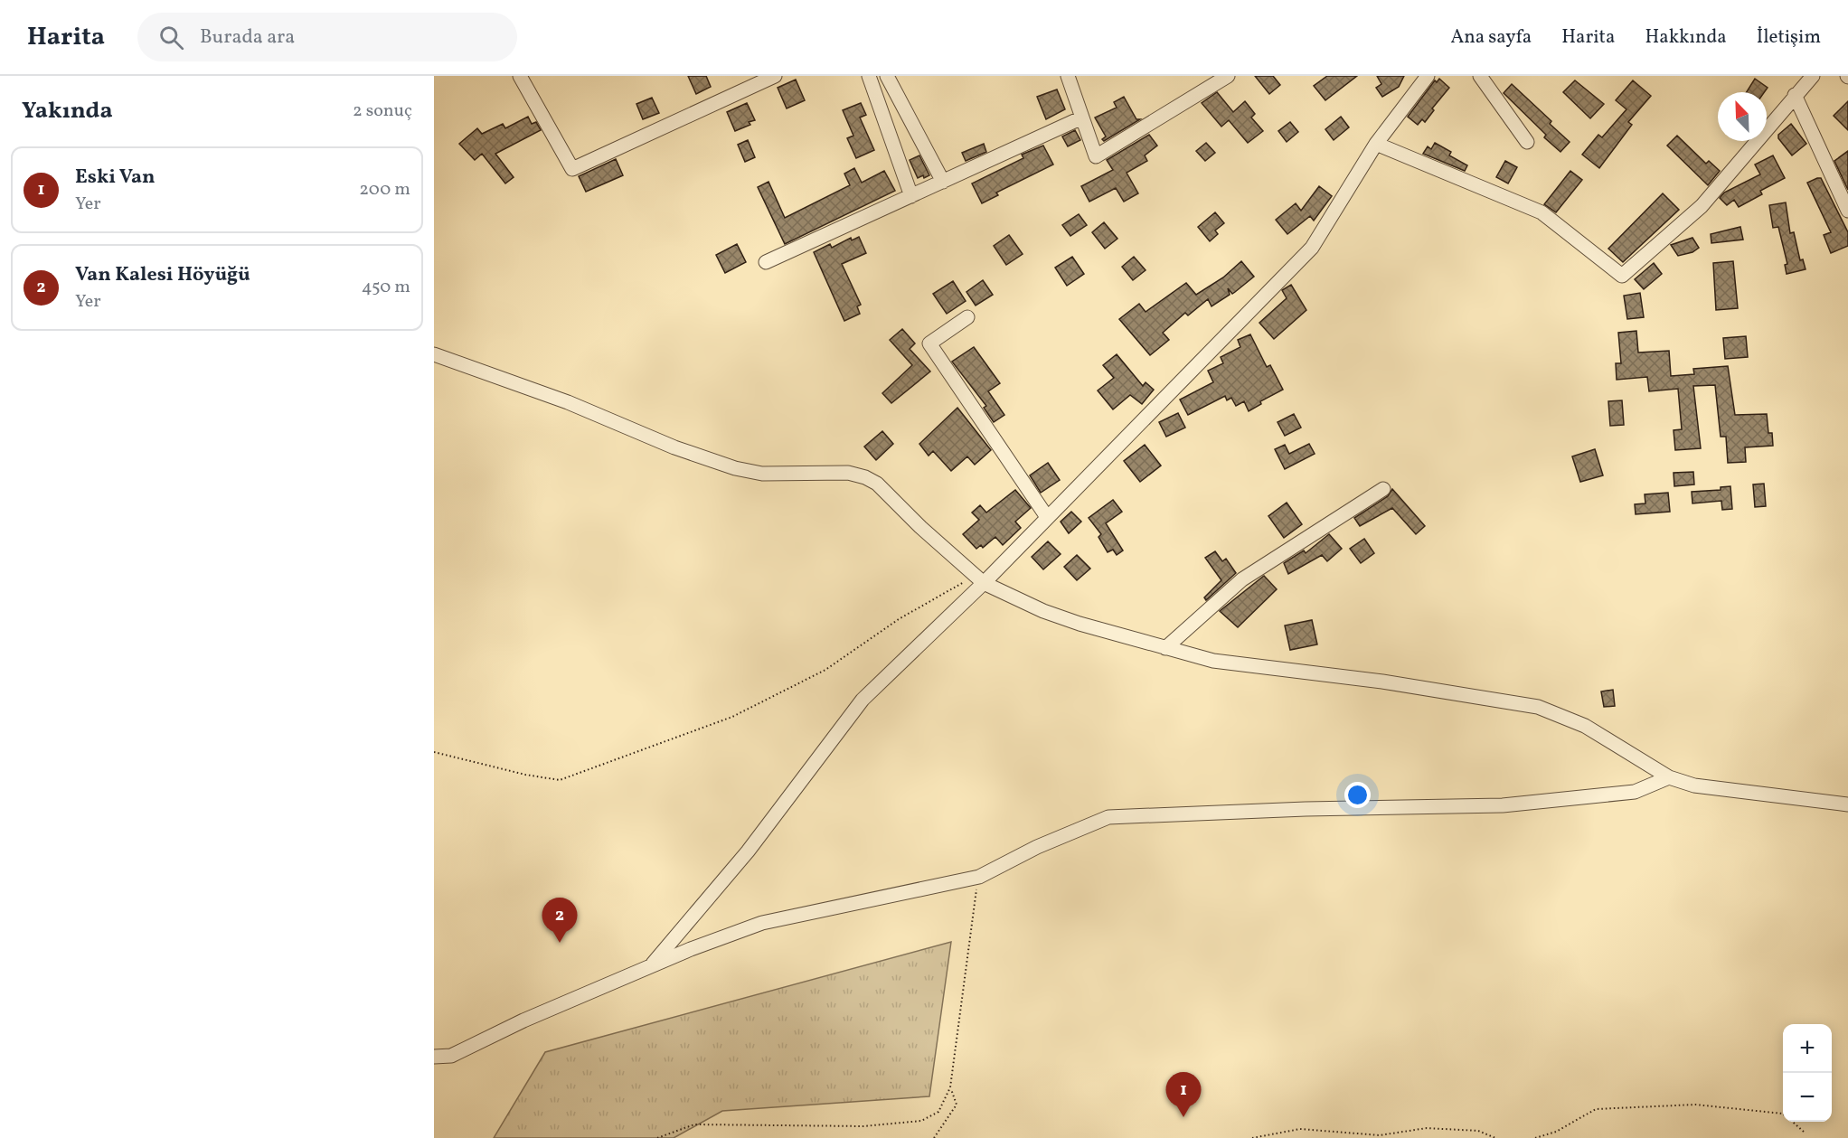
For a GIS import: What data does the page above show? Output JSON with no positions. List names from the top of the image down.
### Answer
{
  "north": "top left",
  "page": {
    "header": "Harita",
    "search": "Burada ara",
    "nav": [
      "Ana sayfa",
      "Harita",
      "Hakkında",
      "İletişim"
    ],
    "heading": ["Yakında", "2 sonuç"],
    "list": [
      {
        "mark": "1",
        "name": "Eski Van",
        "note": "Yer",
        "value": "200 m"
      },
      {
        "mark": "2",
        "name": "Van Kalesi Höyüğü",
        "note": "Yer",
        "value": "450 m"
      }
    ],
    "pins": ["2", "1"],
    "map_buttons": ["+", "−"]
  }
}
